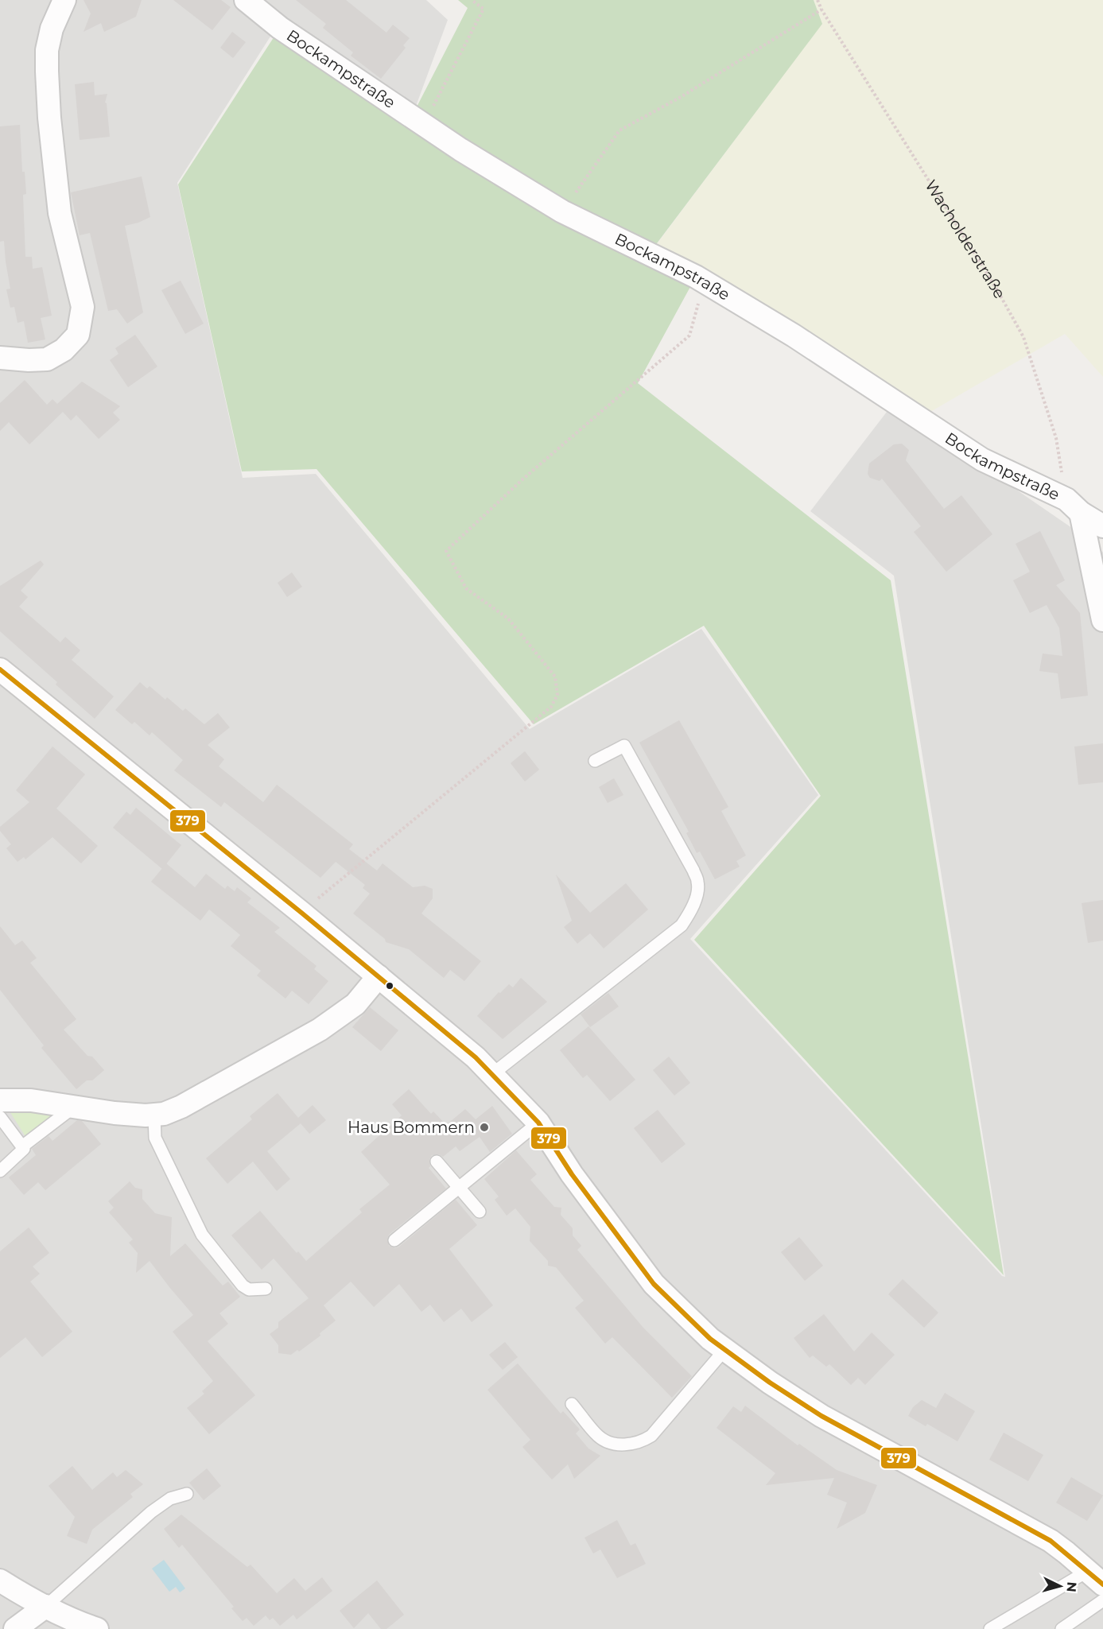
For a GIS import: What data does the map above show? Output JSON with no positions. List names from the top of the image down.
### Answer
{
  "streets": {
    "street": ["Bockampstraße"],
    "path": ["Wacholderstraße"]
  },
  "crossings": [
    ["Bockampstraße", "Wacholderstraße"]
  ],
  "places": ["Haus Bommern"],
  "lines": ["transit line 379"],
  "north": "right"
}
